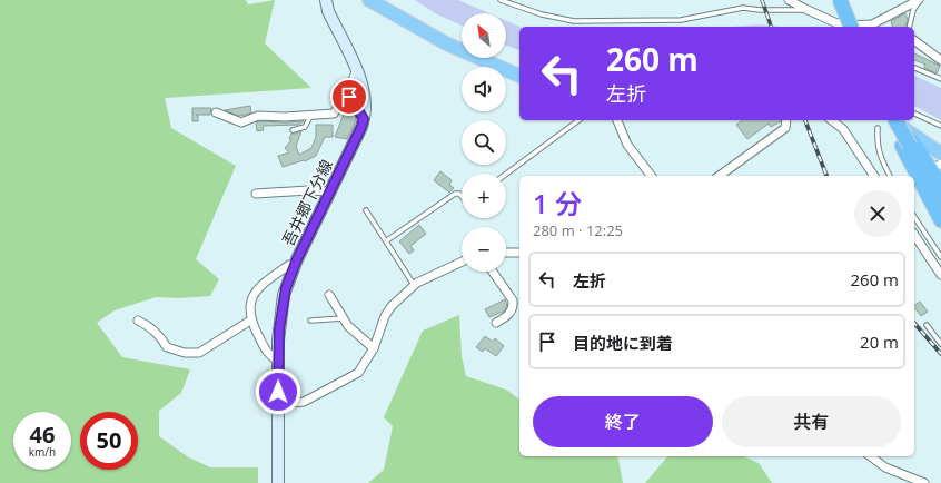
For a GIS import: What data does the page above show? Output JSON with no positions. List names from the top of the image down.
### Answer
{
  "streets": {
    "main road": ["吾井郷下分線"]
  },
  "north": "top left",
  "page": {
    "map_buttons": ["+", "−"],
    "turn": ["260 m", "左折"],
    "heading": ["1 分", "280 m · 12:25"],
    "list": [
      {
        "name": "左折",
        "value": "260 m"
      },
      {
        "name": "目的地に到着",
        "value": "20 m"
      }
    ],
    "buttons": ["終了", "共有"],
    "speed": "46 km/h",
    "limit": "50"
  }
}
